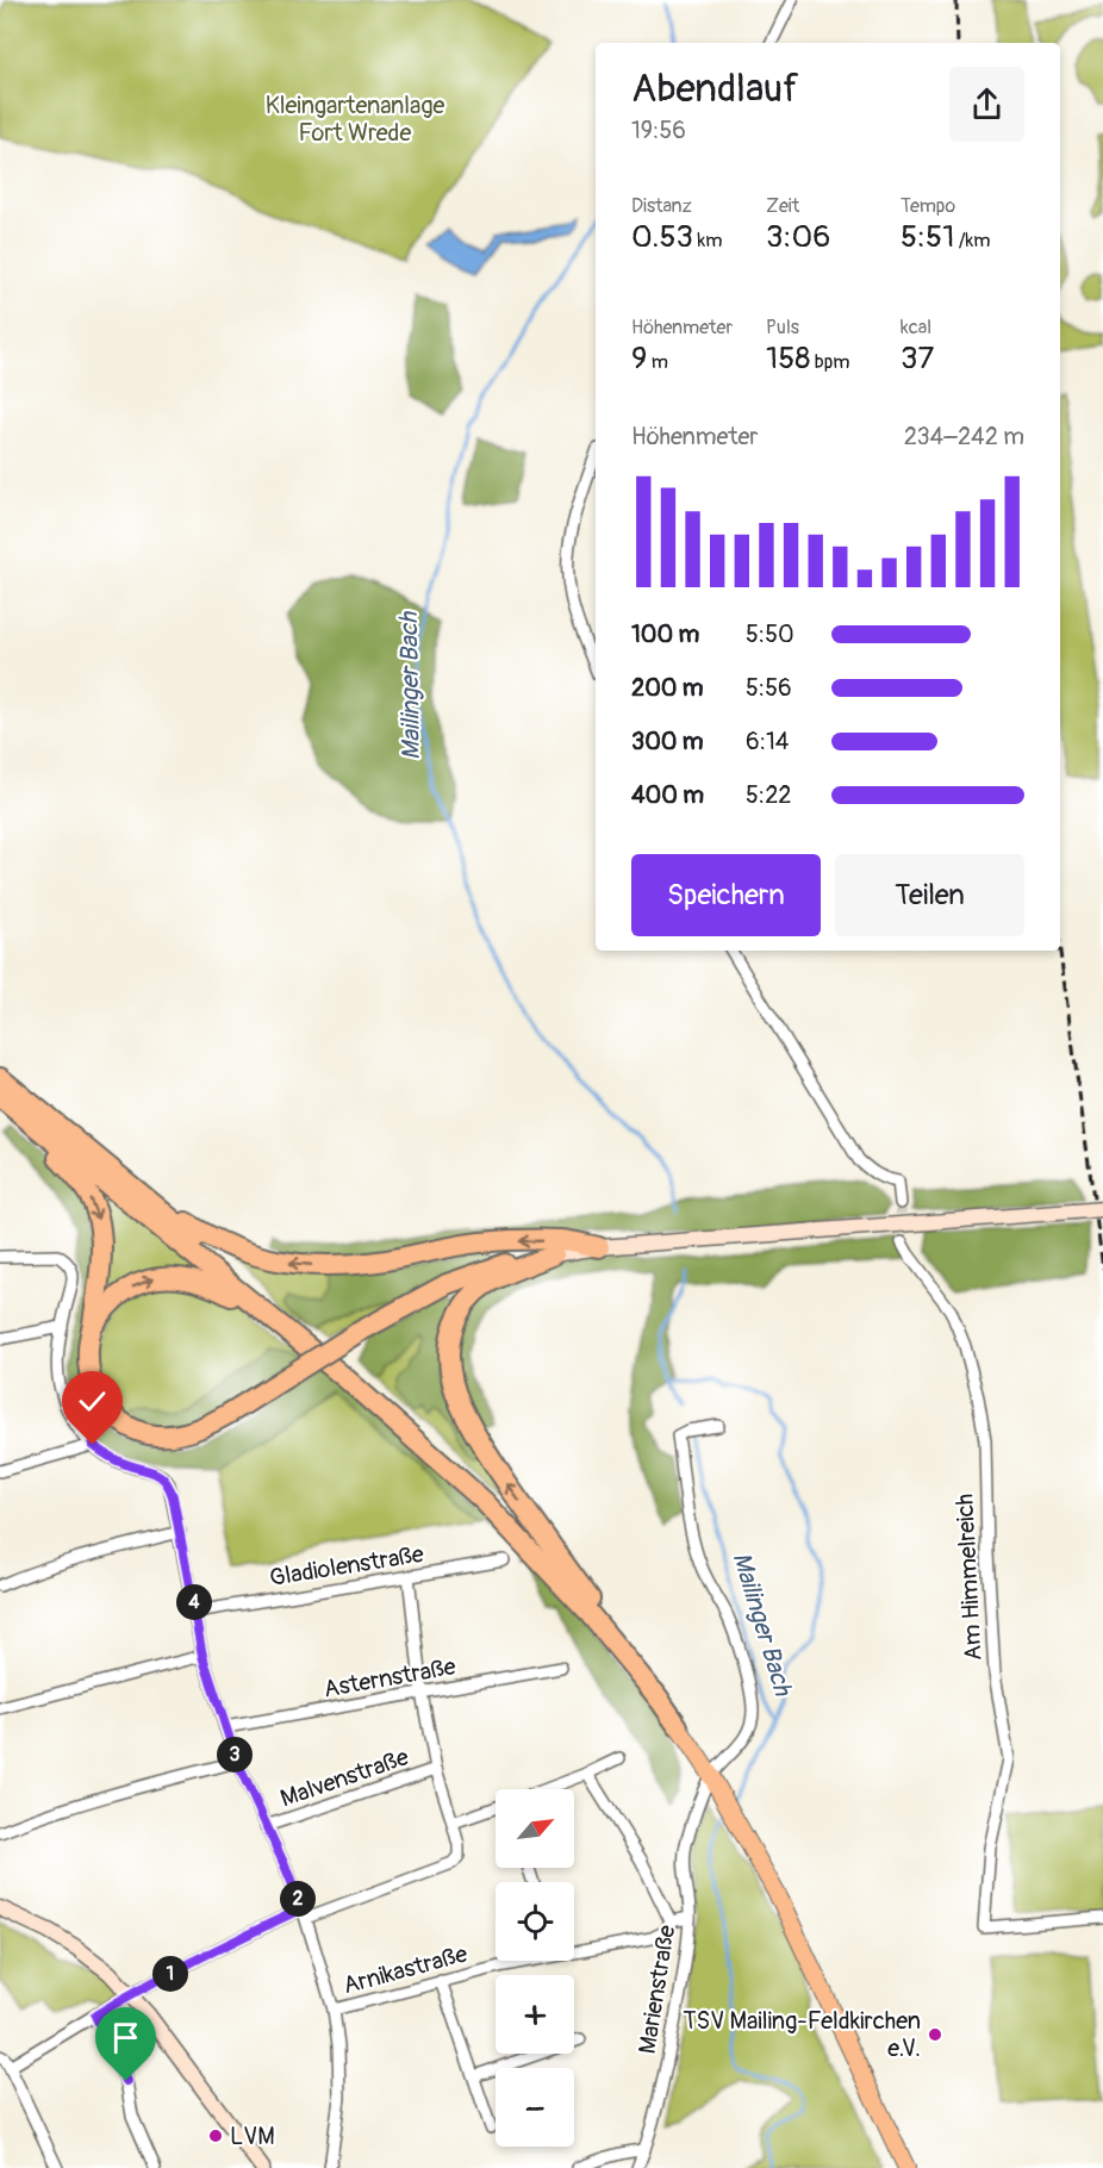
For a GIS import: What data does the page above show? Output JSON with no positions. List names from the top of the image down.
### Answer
{
  "streets": {
    "street": [
      "Gladiolenstraße",
      "Am Himmelreich",
      "Asternstraße",
      "Malvenstraße",
      "Arnikastraße",
      "Marienstraße"
    ]
  },
  "crossings": [
    ["Arnikastraße", "Marienstraße"]
  ],
  "water": ["Mailinger Bach"],
  "parks": ["Kleingartenanlage Fort Wrede"],
  "places": ["TSV Mailing-Feldkirchen e.V.", "LVM"],
  "north": "top right",
  "page": {
    "heading": ["Abendlauf", "19:56"],
    "stats": [
      ["Distanz", "0.53 km"],
      ["Zeit", "3:06"],
      ["Tempo", "5:51 /km"],
      ["Höhenmeter", "9 m"],
      ["Puls", "158 bpm"],
      ["kcal", "37"]
    ],
    "chart": ["Höhenmeter", "234–242 m"],
    "list": [
      {
        "name": "100 m",
        "note": "5:50"
      },
      {
        "name": "200 m",
        "note": "5:56"
      },
      {
        "name": "300 m",
        "note": "6:14"
      },
      {
        "name": "400 m",
        "note": "5:22"
      }
    ],
    "buttons": ["Speichern", "Teilen"],
    "pins": [
      "4",
      "3",
      "2",
      "1"
    ],
    "map_buttons": ["+", "−"]
  }
}
